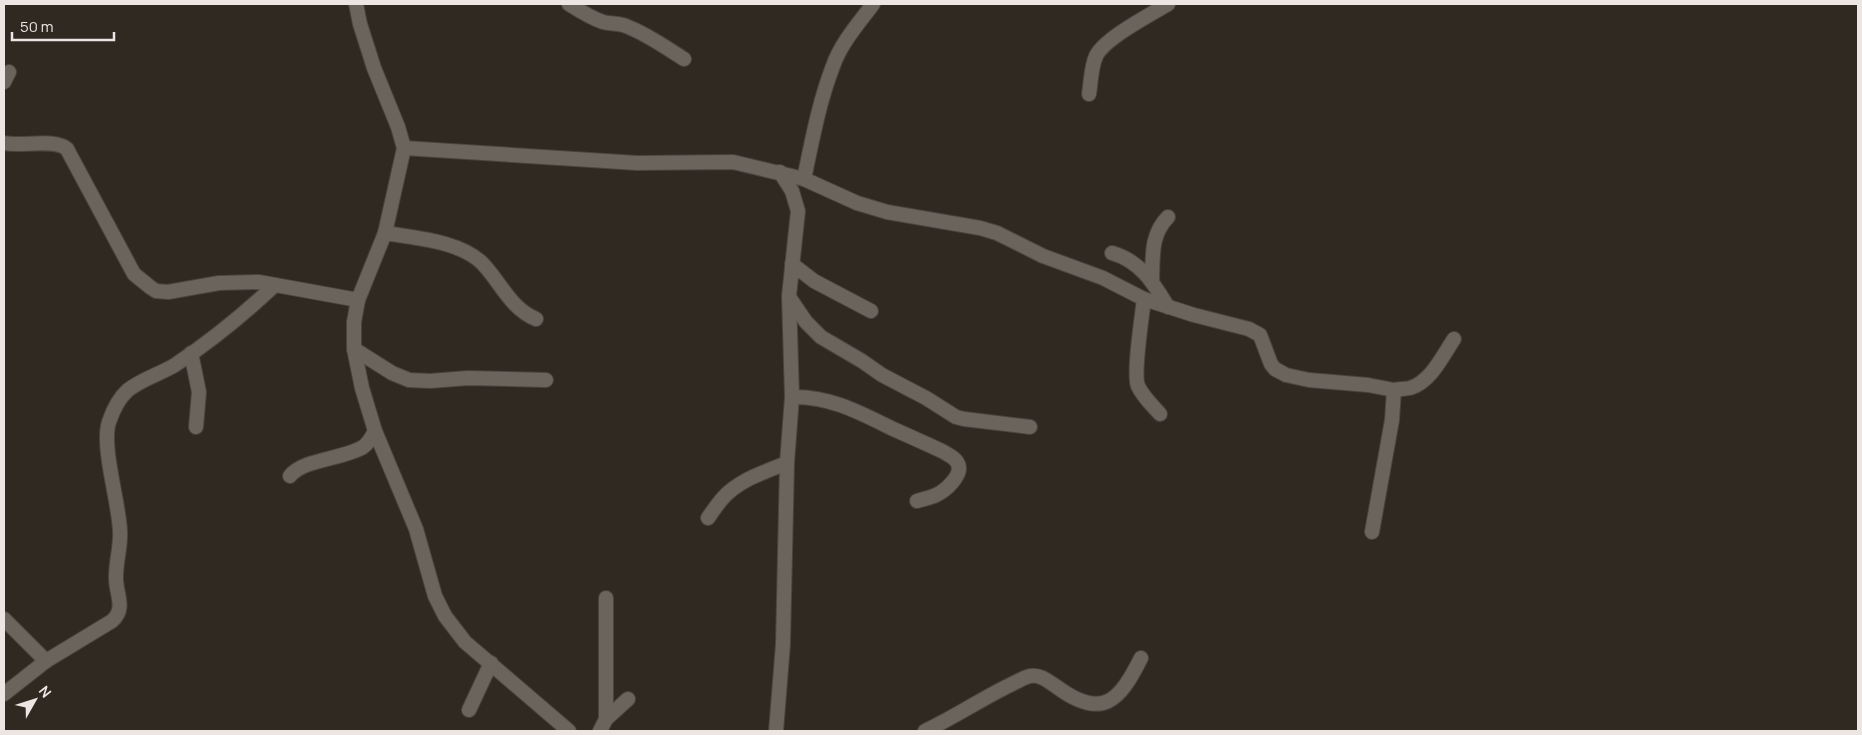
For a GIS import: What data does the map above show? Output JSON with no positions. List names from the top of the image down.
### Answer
{
  "scale_bar": "50 m",
  "north": "top right"
}
